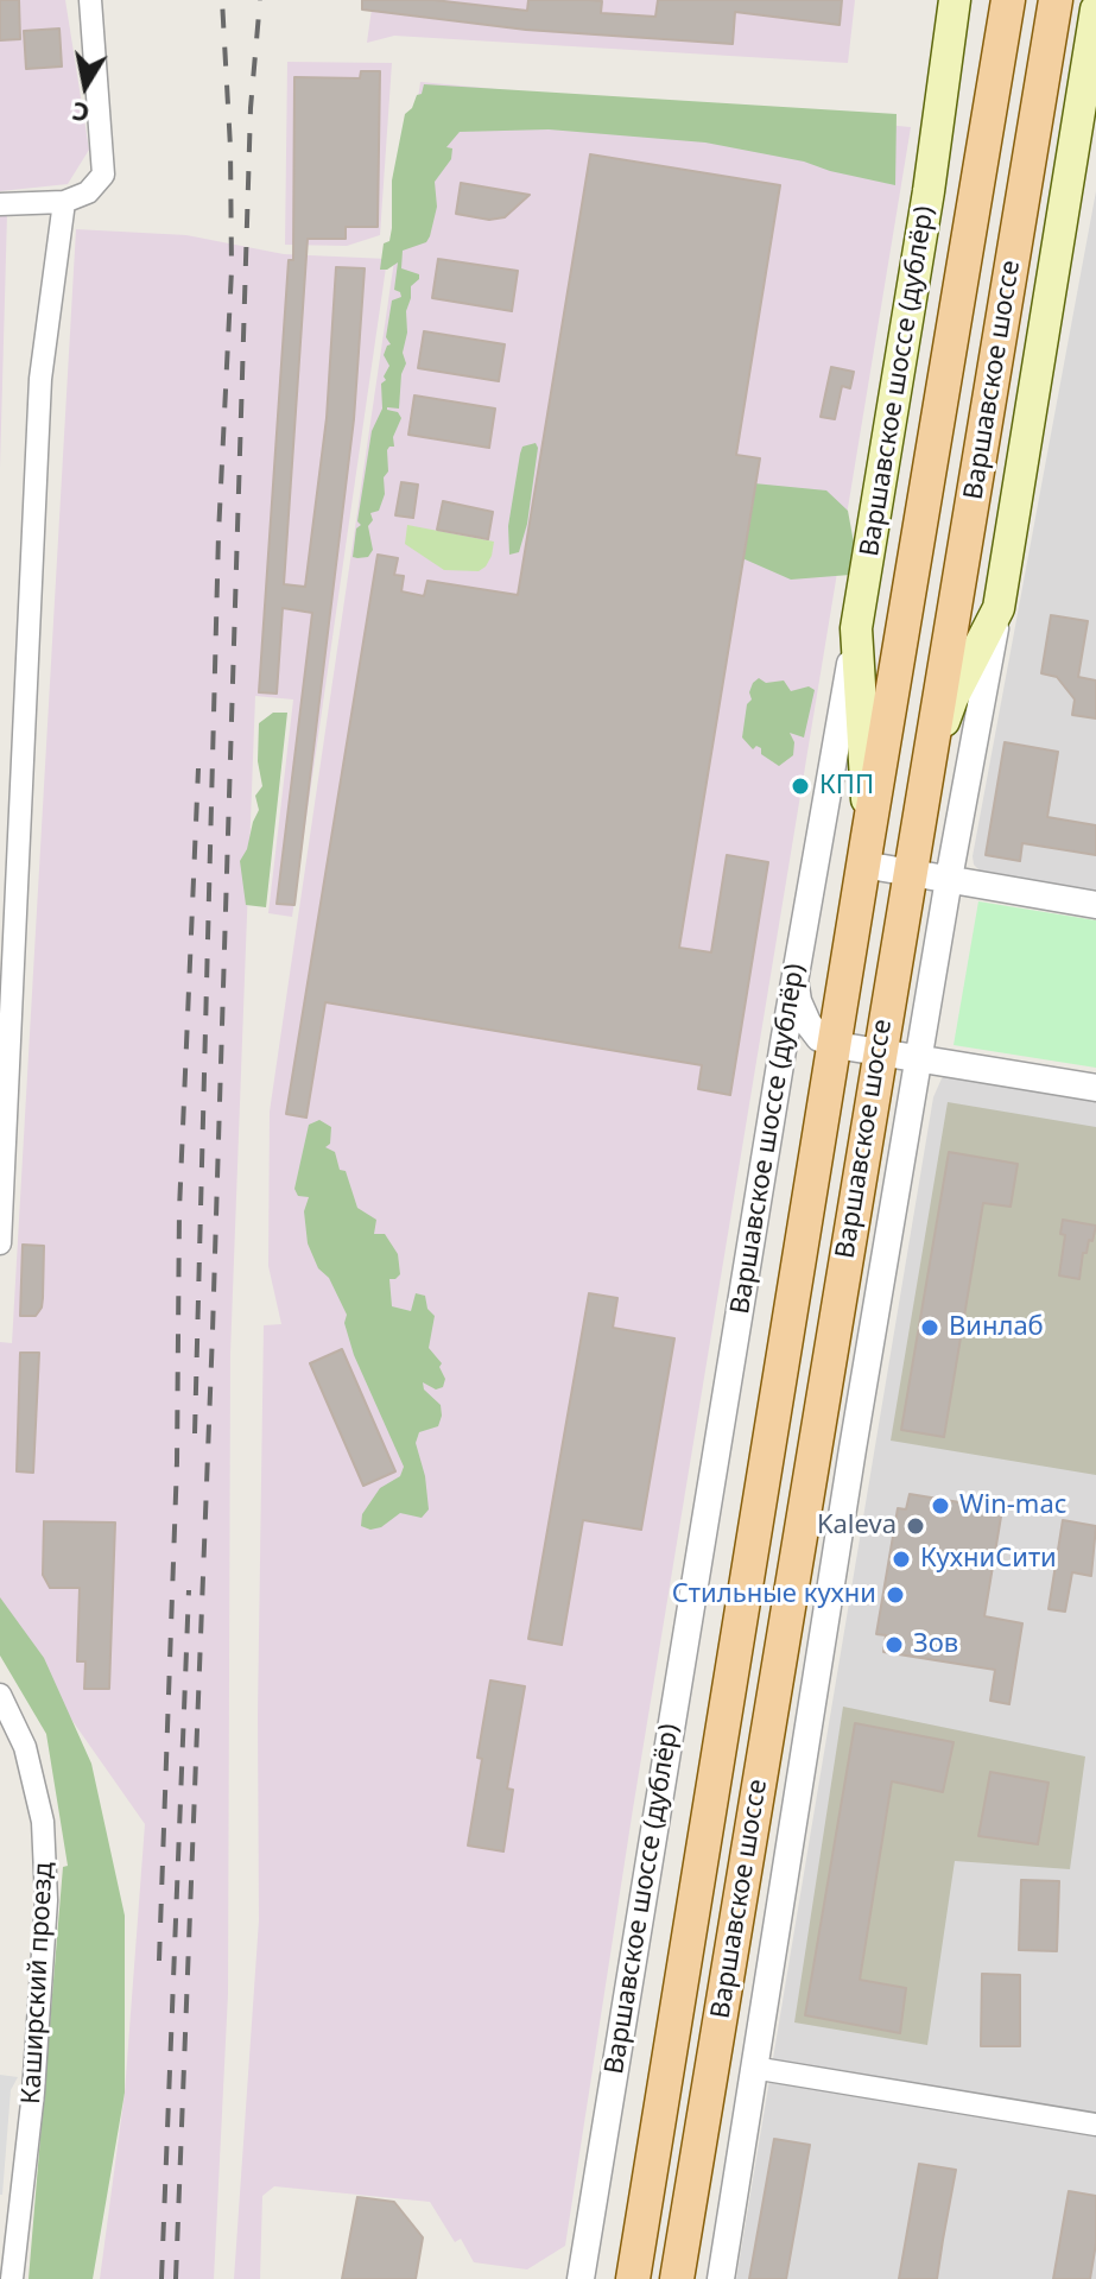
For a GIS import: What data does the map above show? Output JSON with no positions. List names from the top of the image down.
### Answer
{
  "streets": {
    "main road": ["Варшавское шоссе", "Варшавское шоссе (дублёр)"],
    "street": ["Каширский проезд"]
  },
  "places": [
    "КПП",
    "Винлаб",
    "Win-mac",
    "Kaleva",
    "КухниСити",
    "Стильные кухни",
    "Зов"
  ],
  "north": "bottom"
}
